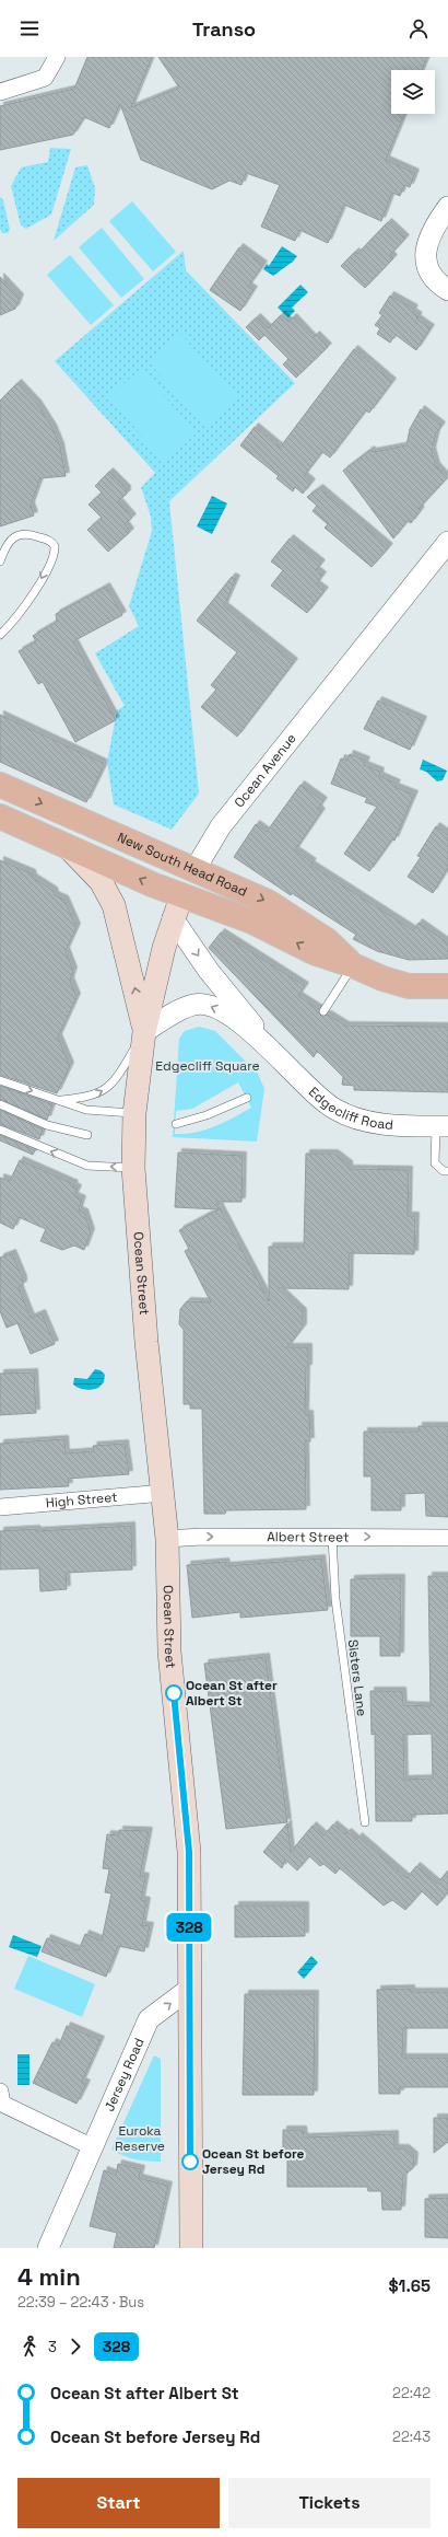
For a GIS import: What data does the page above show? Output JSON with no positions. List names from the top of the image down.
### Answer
{
  "streets": {
    "main road": ["Ocean Avenue", "New South Head Road", "Ocean Street"],
    "street": [
      "Edgecliff Road",
      "High Street",
      "Albert Street",
      "Jersey Road"
    ],
    "lane": ["Sisters Lane"]
  },
  "crossings": [
    ["Ocean Avenue", "New South Head Road"],
    ["Ocean Avenue", "Edgecliff Road"],
    ["Ocean Avenue", "Ocean Street"],
    ["Edgecliff Road", "Ocean Street"],
    ["Ocean Street", "High Street"],
    ["Ocean Street", "Albert Street"],
    ["Ocean Street", "Jersey Road"],
    ["Albert Street", "Sisters Lane"]
  ],
  "one_way": ["Albert Street", "Jersey Road"],
  "parks": ["Edgecliff Square", "Euroka Reserve"],
  "places": ["Ocean St after Albert St", "Ocean St before Jersey Rd"],
  "lines": ["bus line 328"],
  "page": {
    "header": "Transo",
    "on_map": "328",
    "heading": ["4 min", "22:39 – 22:43 · Bus", "$1.65"],
    "legs": ["3", "328"],
    "list": [
      {
        "name": "Ocean St after Albert St",
        "value": "22:42"
      },
      {
        "name": "Ocean St before Jersey Rd",
        "value": "22:43"
      }
    ],
    "buttons": ["Start", "Tickets"]
  }
}
